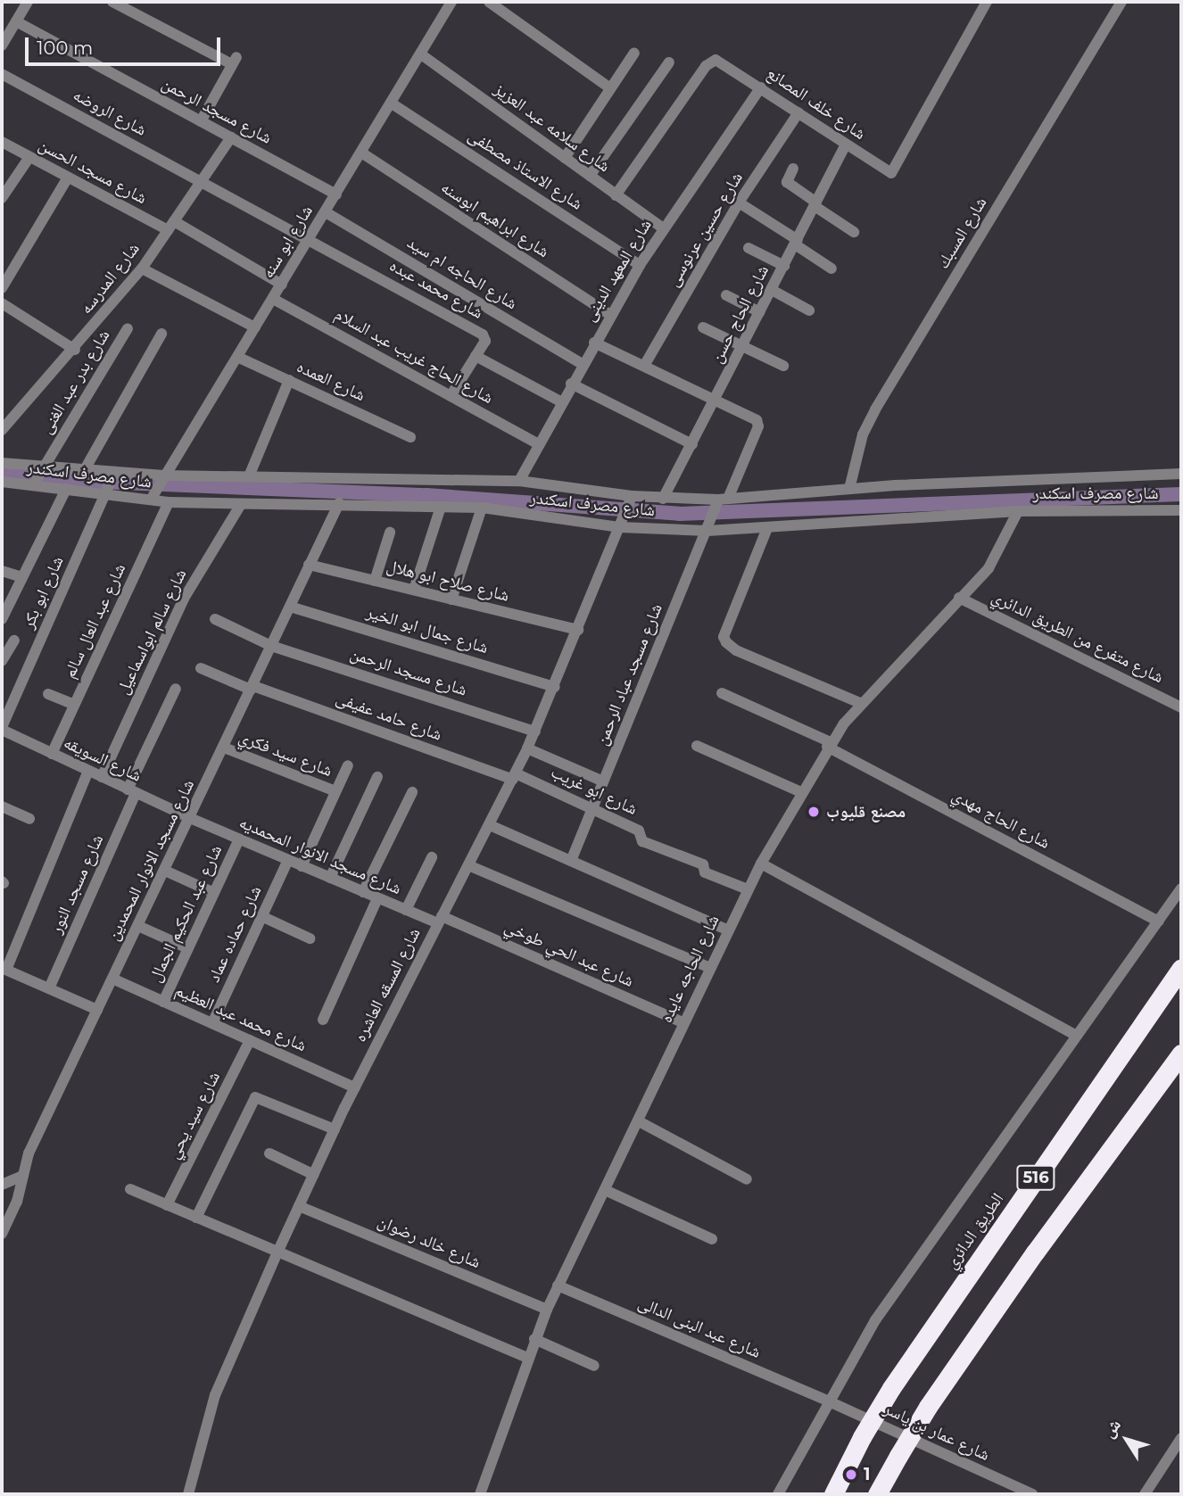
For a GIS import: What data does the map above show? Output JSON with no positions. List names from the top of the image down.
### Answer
{
  "streets": {
    "highway": ["516", "الطريق الدائري"],
    "street": [
      "شارع خلف المصانع",
      "شارع مسجد الرحمن",
      "شارع الروضه",
      "شارع سلامه عبد العزيز",
      "شارع الاستاذ مصطفى",
      "شارع مسجد الحسن",
      "شارع ابراهيم ابوسنه",
      "شارع حسين عرنوسى",
      "شارع المسبك",
      "شارع ابو سنه",
      "شارع المعهد الدينى",
      "شارع الحاجه ام سيد",
      "شارع المدرسه",
      "شارع محمد عبده",
      "شارع الحاج حسن",
      "شارع الحاج غريب عبد السلام",
      "شارع العمده",
      "شارع بدر عبد الغنى",
      "شارع مصرف اسكندر",
      "شارع صلاح ابو هلال",
      "شارع ابو بكر",
      "شارع عبد العال سالم",
      "شارع جمال ابو الخير",
      "شارع سالم ابواسماعيل",
      "شارع متفرع من الطريق الدائري",
      "شارع مسجد عباد الرحمن",
      "شارع حامد عفيفى",
      "شارع سيد فكري",
      "شارع السويقه",
      "شارع ابو غريب",
      "شارع الحاج مهدي",
      "شارع مسجد الانوار المحمديه",
      "شارع مسجد الانوار المحمدين",
      "شارع مسجد النور",
      "شارع عبد الحكيم الجمال",
      "شارع حماده عماد",
      "شارع عبد الحي طوخي",
      "شارع الحاجه عايده",
      "شارع المسقه العاشره",
      "شارع محمد عبد العظيم",
      "شارع سيد يحي",
      "شارع خالد رضوان",
      "شارع عبد البنى الدالى",
      "شارع عمار بن ياسر"
    ]
  },
  "crossings": [
    ["شارع خلف المصانع", "شارع سلامه عبد العزيز"],
    ["شارع خلف المصانع", "شارع حسين عرنوسى"],
    ["شارع خلف المصانع", "شارع المعهد الدينى"],
    ["شارع خلف المصانع", "شارع الحاج حسن"],
    ["شارع مسجد الرحمن", "شارع ابو سنه"],
    ["شارع مسجد الرحمن", "شارع المدرسه"],
    ["شارع مسجد الرحمن", "شارع مسجد الانوار المحمدين"],
    ["شارع مسجد الرحمن", "شارع المسقه العاشره"],
    ["شارع الروضه", "شارع ابو سنه"],
    ["شارع الروضه", "شارع المدرسه"],
    ["شارع الروضه", "شارع محمد عبده"],
    ["شارع سلامه عبد العزيز", "شارع ابو سنه"],
    ["شارع سلامه عبد العزيز", "شارع المعهد الدينى"],
    ["شارع الاستاذ مصطفى", "شارع ابو سنه"],
    ["شارع الاستاذ مصطفى", "شارع المعهد الدينى"],
    ["شارع مسجد الحسن", "شارع ابو سنه"],
    ["شارع مسجد الحسن", "شارع المدرسه"],
    ["شارع ابراهيم ابوسنه", "شارع ابو سنه"],
    ["شارع ابراهيم ابوسنه", "شارع المعهد الدينى"],
    ["شارع المسبك", "شارع مصرف اسكندر"],
    ["شارع ابو سنه", "شارع الحاجه ام سيد"],
    ["شارع ابو سنه", "شارع محمد عبده"],
    ["شارع ابو سنه", "شارع الحاج غريب عبد السلام"],
    ["شارع ابو سنه", "شارع العمده"],
    ["شارع ابو سنه", "شارع مصرف اسكندر"],
    ["شارع المعهد الدينى", "شارع الحاجه ام سيد"],
    ["شارع المعهد الدينى", "شارع الحاج غريب عبد السلام"],
    ["شارع المعهد الدينى", "شارع مصرف اسكندر"],
    ["شارع الحاج حسن", "شارع مصرف اسكندر"],
    ["شارع الحاج حسن", "شارع مسجد عباد الرحمن"],
    ["شارع بدر عبد الغنى", "شارع مصرف اسكندر"],
    ["شارع مصرف اسكندر", "شارع ابو بكر"],
    ["شارع مصرف اسكندر", "شارع عبد العال سالم"],
    ["شارع مصرف اسكندر", "شارع سالم ابواسماعيل"],
    ["شارع مصرف اسكندر", "شارع مسجد عباد الرحمن"],
    ["شارع مصرف اسكندر", "شارع مسجد الانوار المحمدين"],
    ["شارع مصرف اسكندر", "شارع الحاجه عايده"],
    ["شارع مصرف اسكندر", "شارع المسقه العاشره"],
    ["شارع صلاح ابو هلال", "شارع مسجد الانوار المحمدين"],
    ["شارع صلاح ابو هلال", "شارع المسقه العاشره"],
    ["شارع ابو بكر", "شارع السويقه"],
    ["شارع عبد العال سالم", "شارع السويقه"],
    ["شارع جمال ابو الخير", "شارع مسجد الانوار المحمدين"],
    ["شارع جمال ابو الخير", "شارع المسقه العاشره"],
    ["شارع سالم ابواسماعيل", "شارع السويقه"],
    ["شارع متفرع من الطريق الدائري", "شارع الحاجه عايده"],
    ["شارع مسجد عباد الرحمن", "شارع ابو غريب"],
    ["شارع حامد عفيفى", "شارع ابو غريب"],
    ["شارع حامد عفيفى", "شارع مسجد الانوار المحمدين"],
    ["شارع حامد عفيفى", "شارع المسقه العاشره"],
    ["شارع سيد فكري", "شارع مسجد الانوار المحمدين"],
    ["شارع السويقه", "شارع مسجد الانوار المحمديه"],
    ["شارع السويقه", "شارع مسجد الانوار المحمدين"],
    ["شارع السويقه", "شارع مسجد النور"],
    ["شارع ابو غريب", "شارع الحاجه عايده"],
    ["شارع ابو غريب", "شارع المسقه العاشره"],
    ["شارع الحاج مهدي", "شارع الحاجه عايده"],
    ["شارع مسجد الانوار المحمديه", "شارع مسجد الانوار المحمدين"],
    ["شارع مسجد الانوار المحمديه", "شارع عبد الحكيم الجمال"],
    ["شارع مسجد الانوار المحمديه", "شارع حماده عماد"],
    ["شارع مسجد الانوار المحمديه", "شارع عبد الحي طوخي"],
    ["شارع مسجد الانوار المحمديه", "شارع المسقه العاشره"],
    ["شارع مسجد الانوار المحمدين", "شارع محمد عبد العظيم"],
    ["شارع عبد الحكيم الجمال", "شارع محمد عبد العظيم"],
    ["شارع حماده عماد", "شارع محمد عبد العظيم"],
    ["شارع عبد الحي طوخي", "شارع الحاجه عايده"],
    ["شارع عبد الحي طوخي", "شارع المسقه العاشره"],
    ["شارع الحاجه عايده", "شارع خالد رضوان"],
    ["شارع الحاجه عايده", "شارع عبد البنى الدالى"],
    ["شارع المسقه العاشره", "شارع محمد عبد العظيم"],
    ["شارع المسقه العاشره", "شارع خالد رضوان"],
    ["شارع محمد عبد العظيم", "شارع سيد يحي"],
    ["شارع عبد البنى الدالى", "شارع عمار بن ياسر"]
  ],
  "places": ["مصنع قليوب", "1"],
  "scale_bar": "100 m",
  "north": "top left"
}
